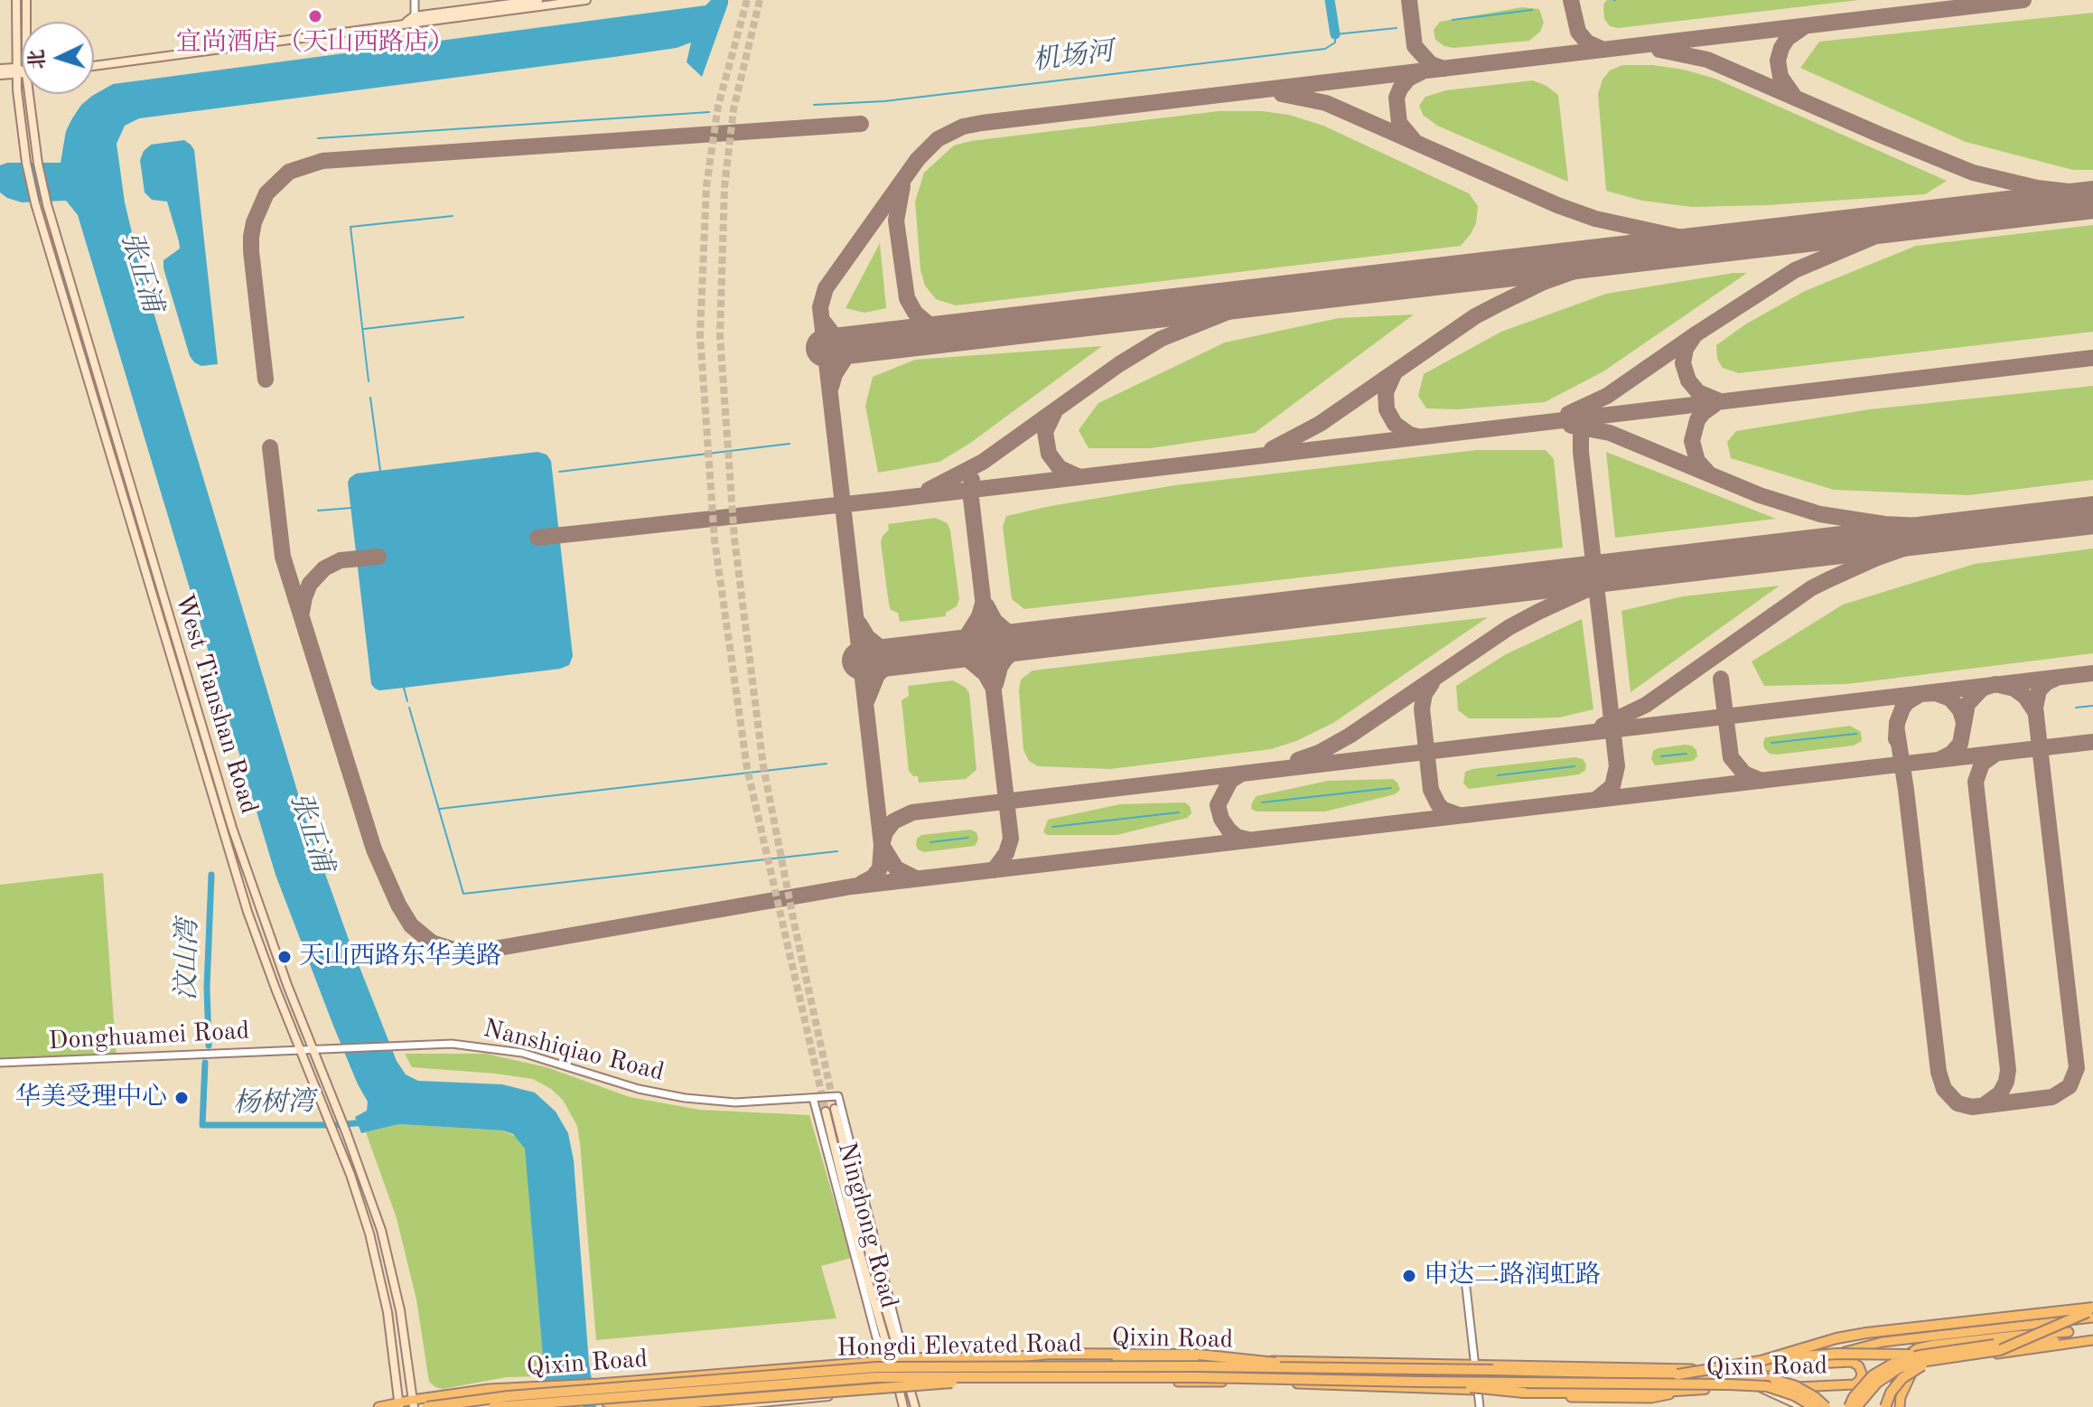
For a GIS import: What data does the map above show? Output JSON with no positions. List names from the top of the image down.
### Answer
{
  "streets": {
    "highway": ["Hongdi Elevated Road"],
    "main road": ["West Tianshan Road", "Ninghong Road", "Qixin Road"],
    "street": ["Donghuamei Road", "Nanshiqiao Road"]
  },
  "crossings": [
    ["West Tianshan Road", "Donghuamei Road"],
    ["West Tianshan Road", "Nanshiqiao Road"],
    ["West Tianshan Road", "Qixin Road"],
    ["Donghuamei Road", "Nanshiqiao Road"],
    ["Nanshiqiao Road", "Ninghong Road"],
    ["Ninghong Road", "Qixin Road"]
  ],
  "water": [
    "机场河",
    "张正浦",
    "汶山湾",
    "杨树湾"
  ],
  "places": [
    "宜尚酒店（天山西路店）",
    "天山西路东华美路",
    "华美受理中心",
    "申达二路润虹路"
  ],
  "north": "left"
}
